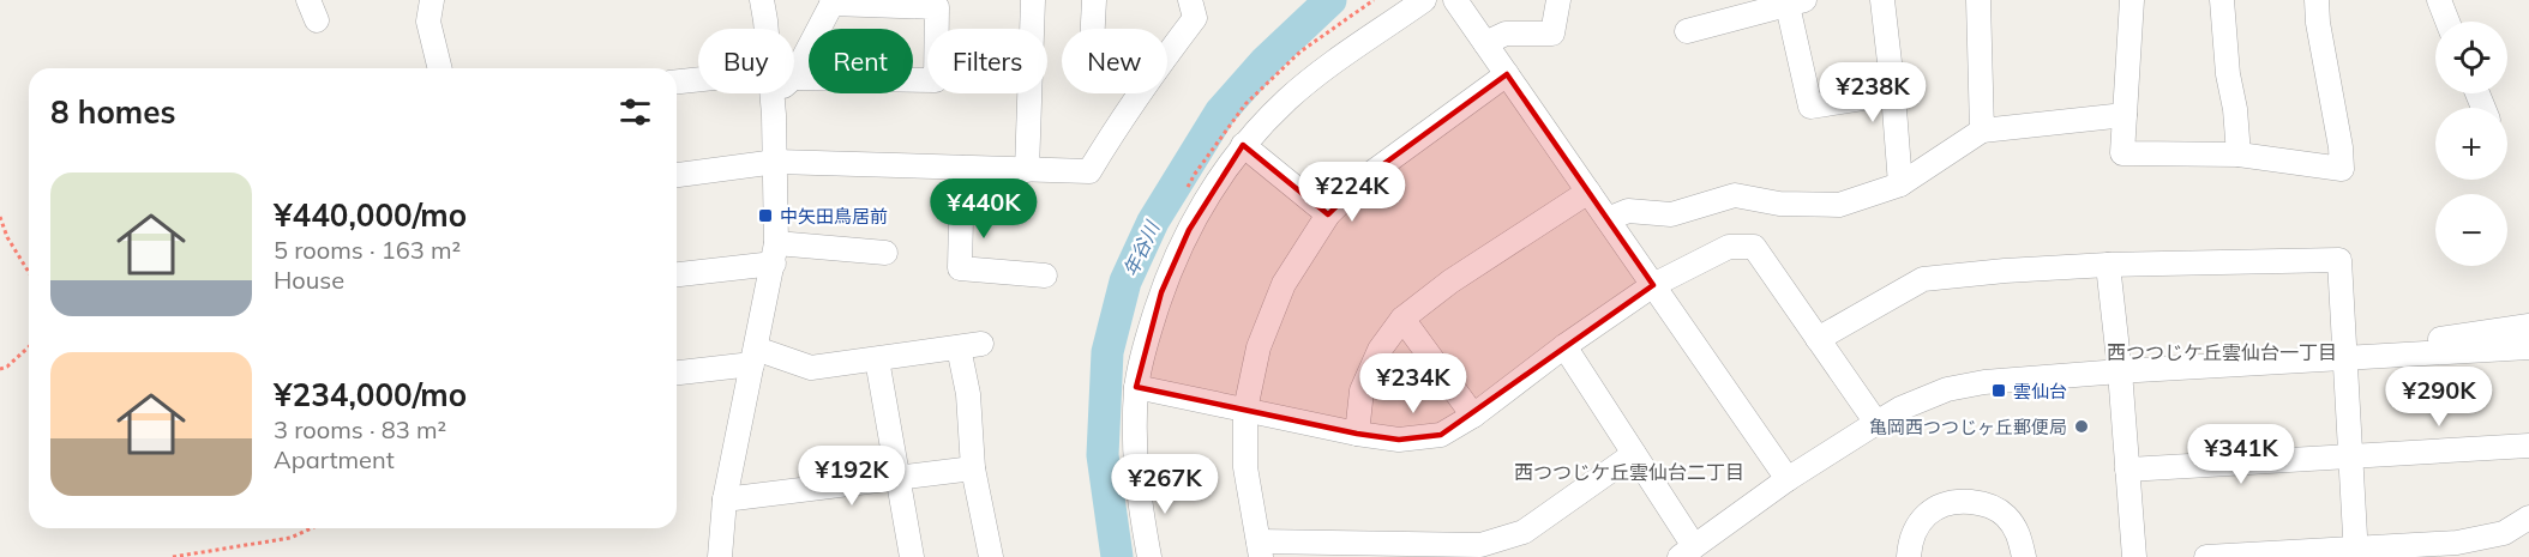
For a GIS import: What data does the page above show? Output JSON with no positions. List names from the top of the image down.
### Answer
{
  "districts": ["西つつじケ丘雲仙台一丁目", "西つつじケ丘雲仙台二丁目"],
  "water": ["年谷川"],
  "places": {
    "transit": ["中矢田鳥居前", "雲仙台"],
    "other": ["亀岡西つつじヶ丘郵便局"]
  },
  "page": {
    "map_buttons": ["+", "−"],
    "chip": [
      "Buy",
      "Rent",
      "Filters",
      "New"
    ],
    "price": [
      "¥238K",
      "¥224K",
      "¥440K",
      "¥234K",
      "¥290K",
      "¥341K",
      "¥192K",
      "¥267K"
    ],
    "heading": "8 homes",
    "list": [
      {
        "name": "¥440,000/mo",
        "note": "5 rooms · 163 m² · House"
      },
      {
        "name": "¥234,000/mo",
        "note": "3 rooms · 83 m² · Apartment"
      }
    ]
  }
}
